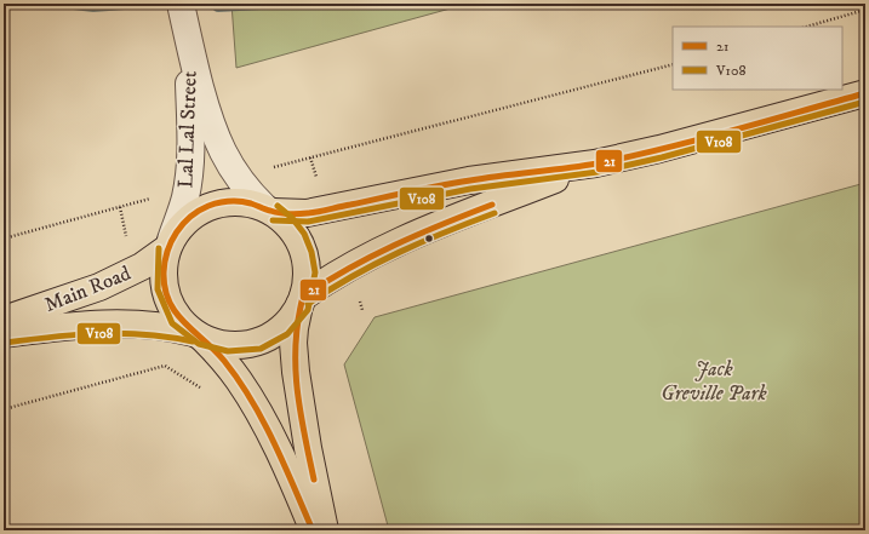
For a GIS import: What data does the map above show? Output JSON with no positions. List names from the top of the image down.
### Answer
{
  "streets": {
    "main road": ["Main Road"],
    "street": ["Lal Lal Street"]
  },
  "crossings": [
    ["Lal Lal Street", "Main Road"]
  ],
  "parks": ["Jack Greville Park"],
  "lines": ["transit line 21", "transit line V108"],
  "legend": ["21", "V108"]
}
